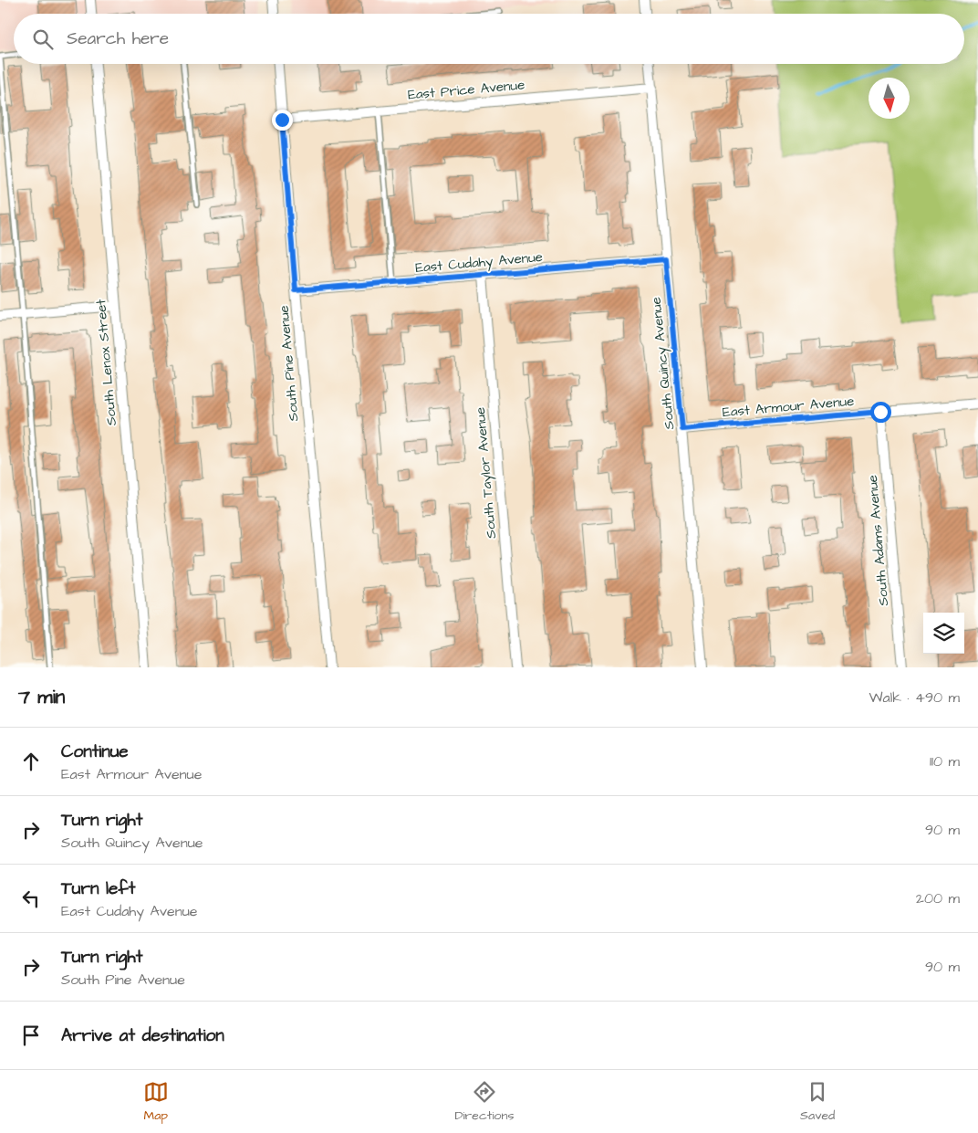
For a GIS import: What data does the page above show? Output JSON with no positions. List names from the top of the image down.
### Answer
{
  "streets": {
    "street": [
      "East Price Avenue",
      "East Cudahy Avenue",
      "South Lenox Street",
      "South Pine Avenue",
      "South Quincy Avenue",
      "East Armour Avenue",
      "South Taylor Avenue",
      "South Adams Avenue"
    ]
  },
  "crossings": [
    ["East Price Avenue", "South Pine Avenue"],
    ["East Price Avenue", "South Quincy Avenue"],
    ["East Cudahy Avenue", "South Pine Avenue"],
    ["East Cudahy Avenue", "South Quincy Avenue"],
    ["East Cudahy Avenue", "South Taylor Avenue"],
    ["South Quincy Avenue", "East Armour Avenue"],
    ["East Armour Avenue", "South Adams Avenue"]
  ],
  "north": "bottom",
  "page": {
    "search": "Search here",
    "heading": ["7 min", "Walk · 490 m"],
    "list": [
      ["Continue", "East Armour Avenue", "110 m"],
      ["Turn right", "South Quincy Avenue", "90 m"],
      ["Turn left", "East Cudahy Avenue", "200 m"],
      ["Turn right", "South Pine Avenue", "90 m"],
      "Arrive at destination"
    ],
    "nav": ["Map", "Directions", "Saved"]
  }
}
